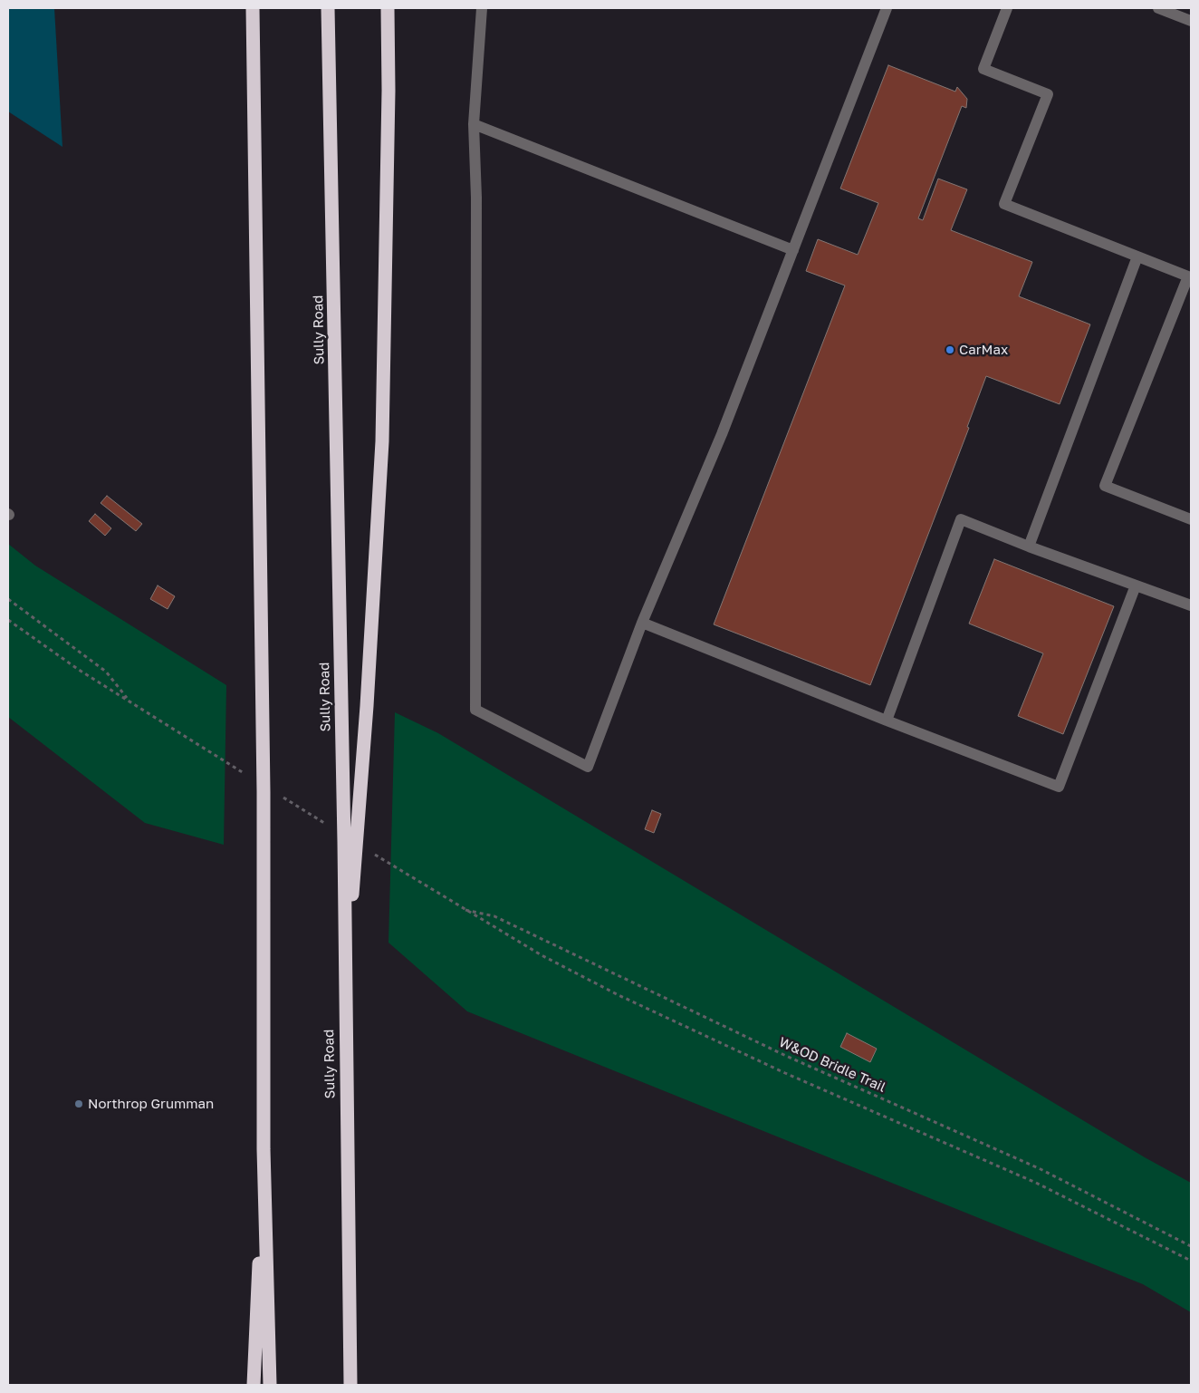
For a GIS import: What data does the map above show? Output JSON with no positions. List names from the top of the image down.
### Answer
{
  "streets": {
    "highway": ["Sully Road"],
    "path": ["W&OD Bridle Trail"]
  },
  "places": ["CarMax", "Northrop Grumman"]
}
